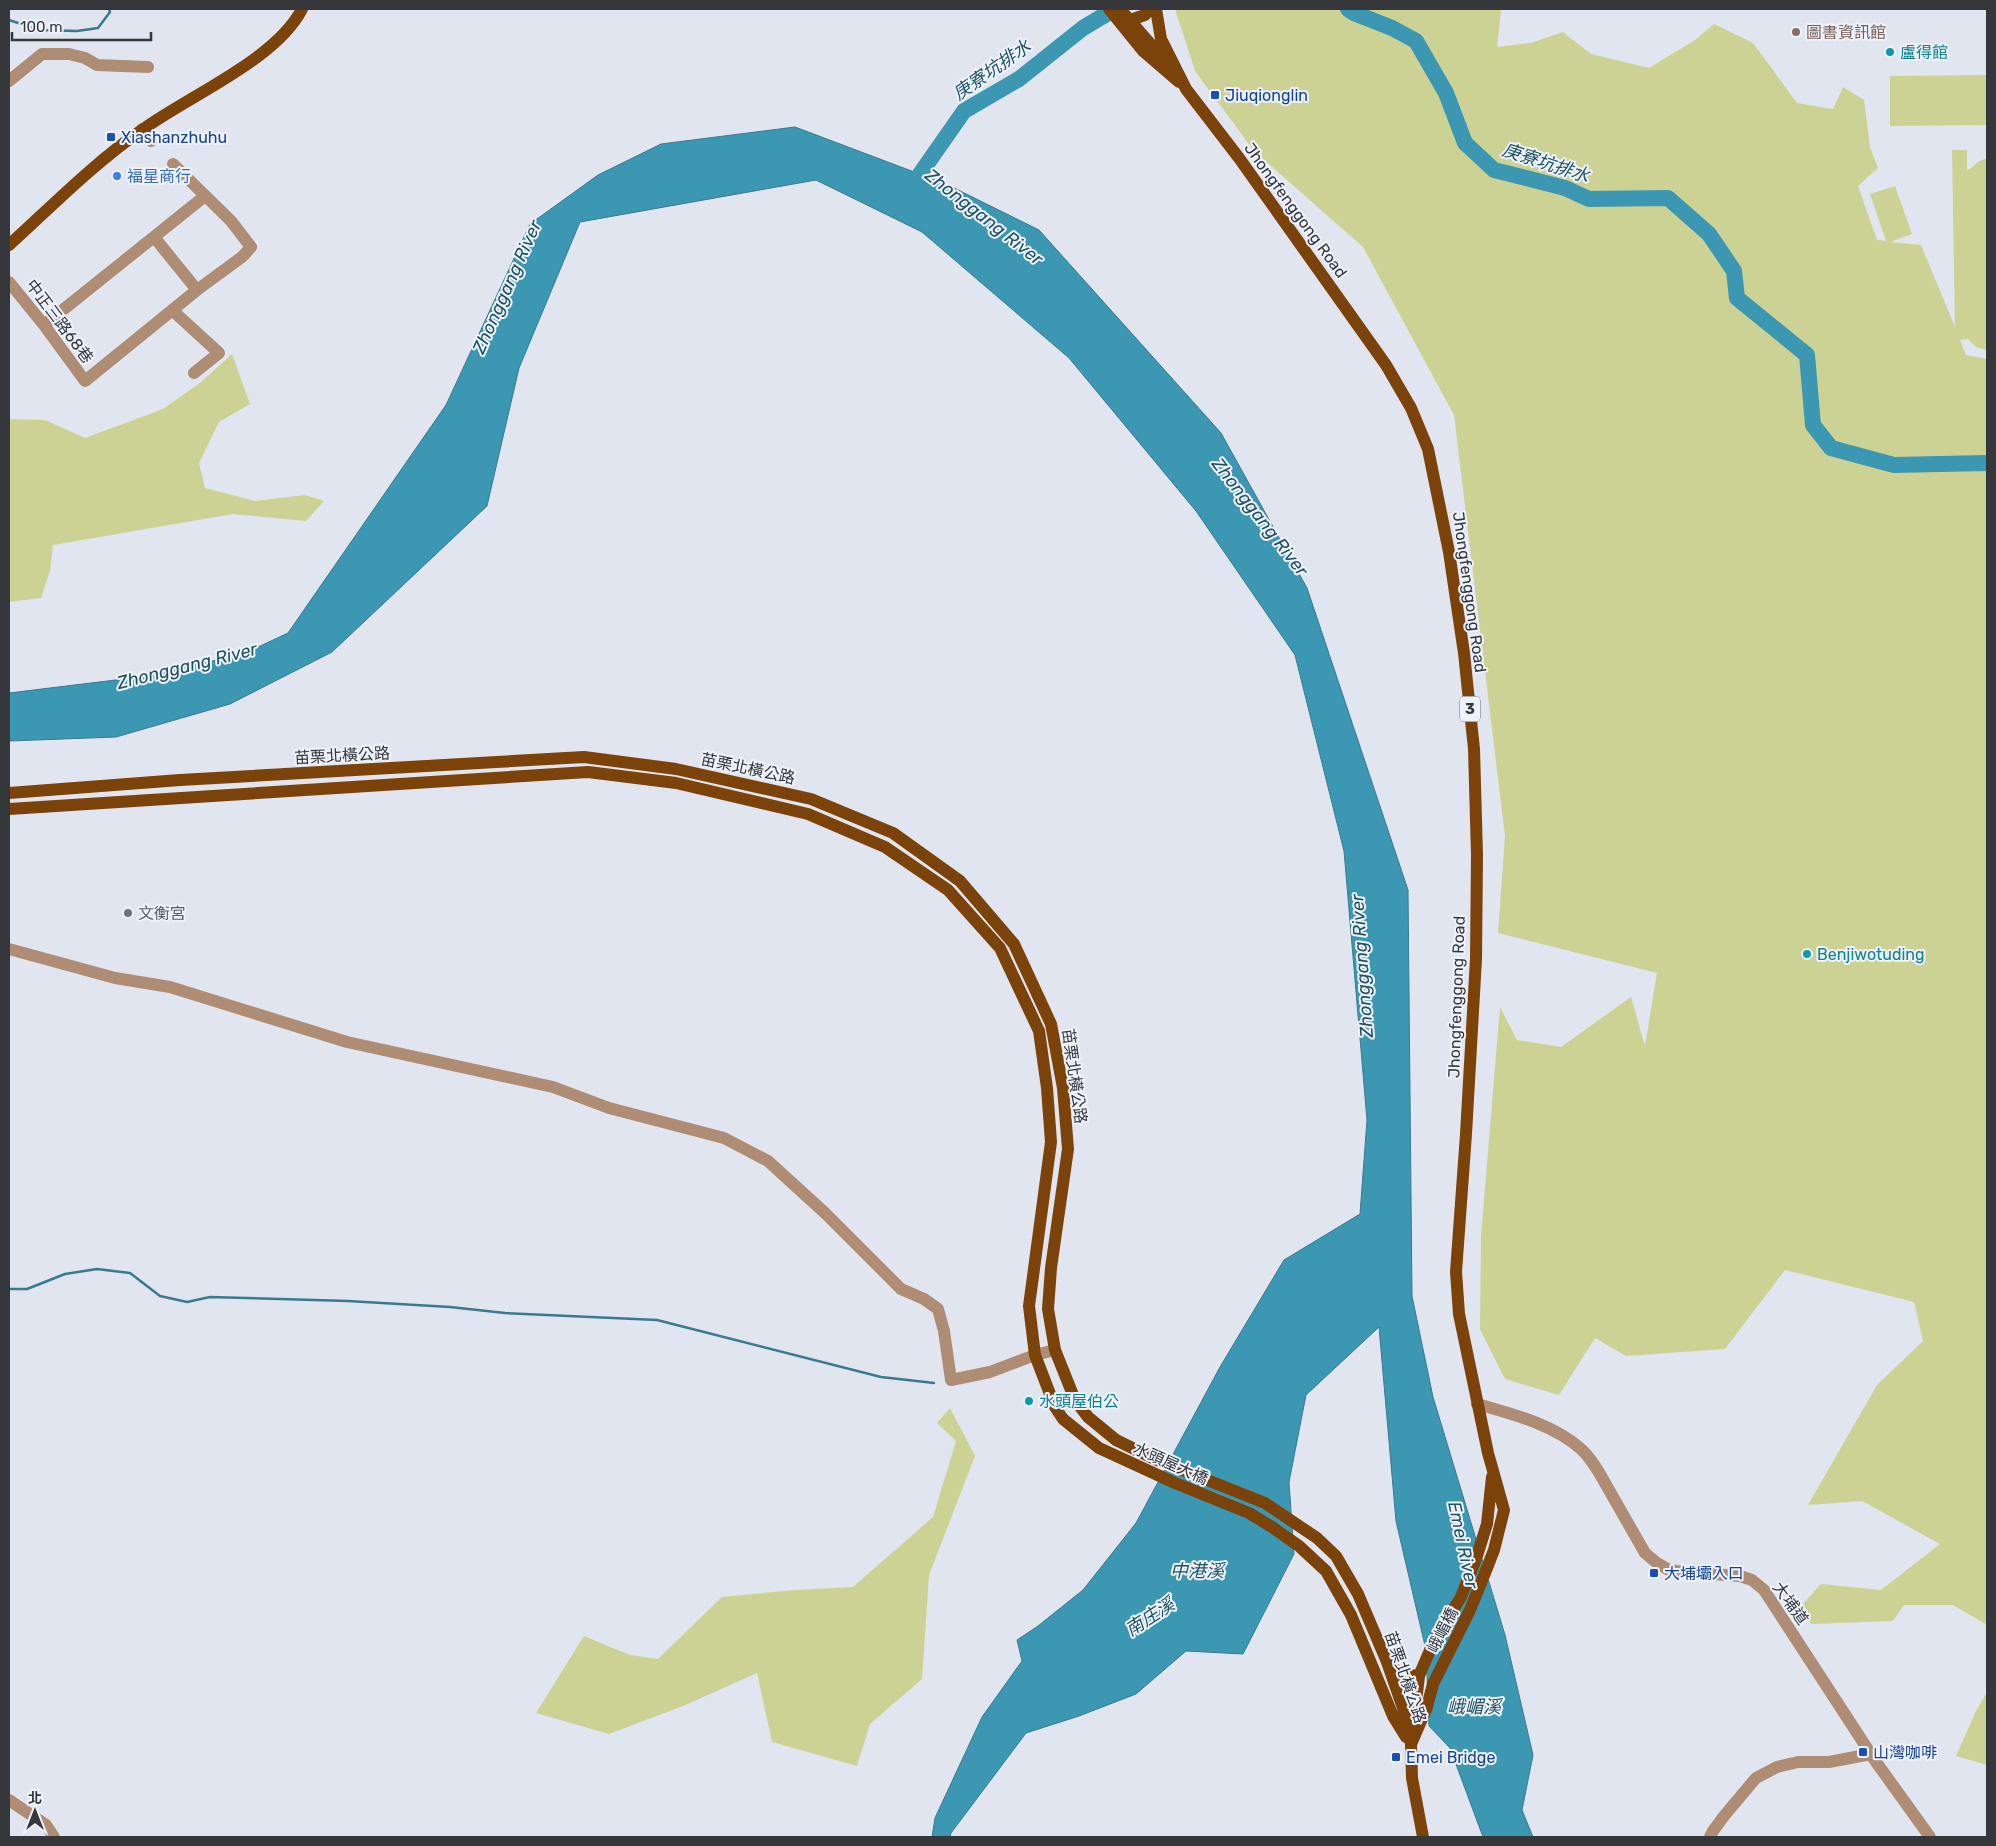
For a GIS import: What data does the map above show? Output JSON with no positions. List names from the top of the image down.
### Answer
{
  "streets": {
    "main road": [
      "Jhongfenggong Road",
      "3",
      "苗栗北橫公路",
      "水頭屋大橋",
      "峨嵋橋"
    ],
    "street": ["中正三路68巷", "大埔道"]
  },
  "crossings": [
    ["Jhongfenggong Road", "大埔道"],
    ["Jhongfenggong Road", "峨嵋橋"],
    ["3", "苗栗北橫公路"],
    ["3", "峨嵋橋"],
    ["苗栗北橫公路", "水頭屋大橋"],
    ["苗栗北橫公路", "峨嵋橋"]
  ],
  "water": [
    "庚寮坑排水",
    "Zhonggang River",
    "Emei River",
    "中港溪",
    "南庄溪",
    "峨嵋溪"
  ],
  "places": {
    "other": [
      "圖書資訊館",
      "盧得館",
      "福星商行",
      "文衡宮",
      "Benjiwotuding",
      "水頭屋伯公"
    ],
    "transit": [
      "Jiuqionglin",
      "Xiashanzhuhu",
      "大埔壩入口",
      "山灣咖啡",
      "Emei Bridge"
    ]
  },
  "scale_bar": "100 m",
  "north": "top"
}
